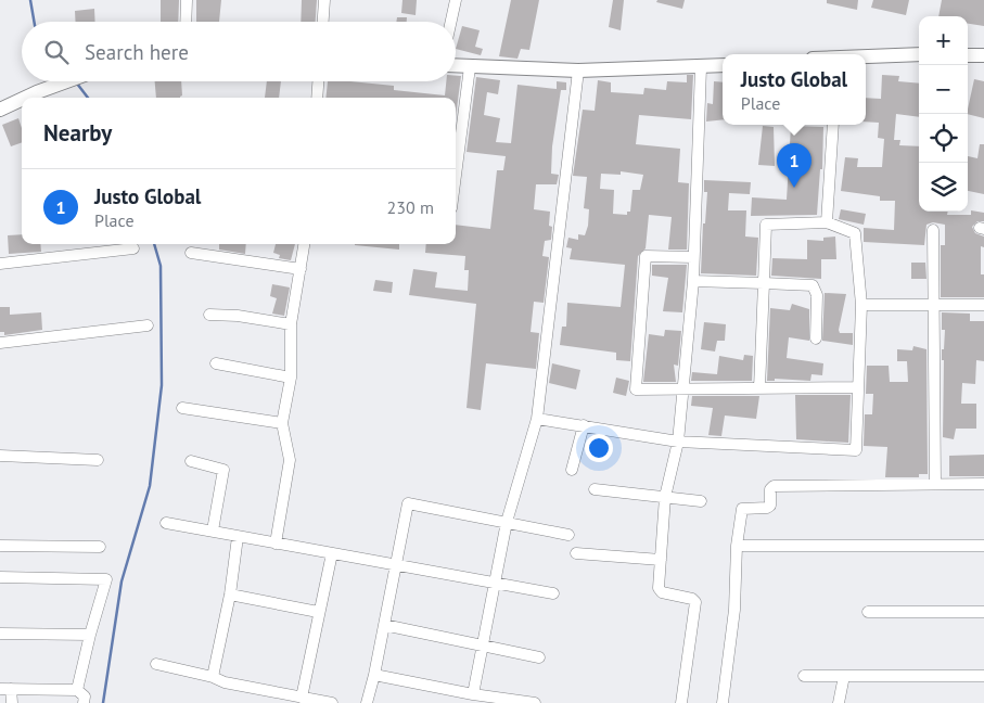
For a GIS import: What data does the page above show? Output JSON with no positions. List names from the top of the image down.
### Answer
{
  "page": {
    "map_buttons": ["+", "−"],
    "search": "Search here",
    "popup": ["Justo Global", "Place"],
    "heading": "Nearby",
    "pins": "1",
    "list": [
      {
        "mark": "1",
        "name": "Justo Global",
        "note": "Place",
        "value": "230 m"
      }
    ]
  }
}
